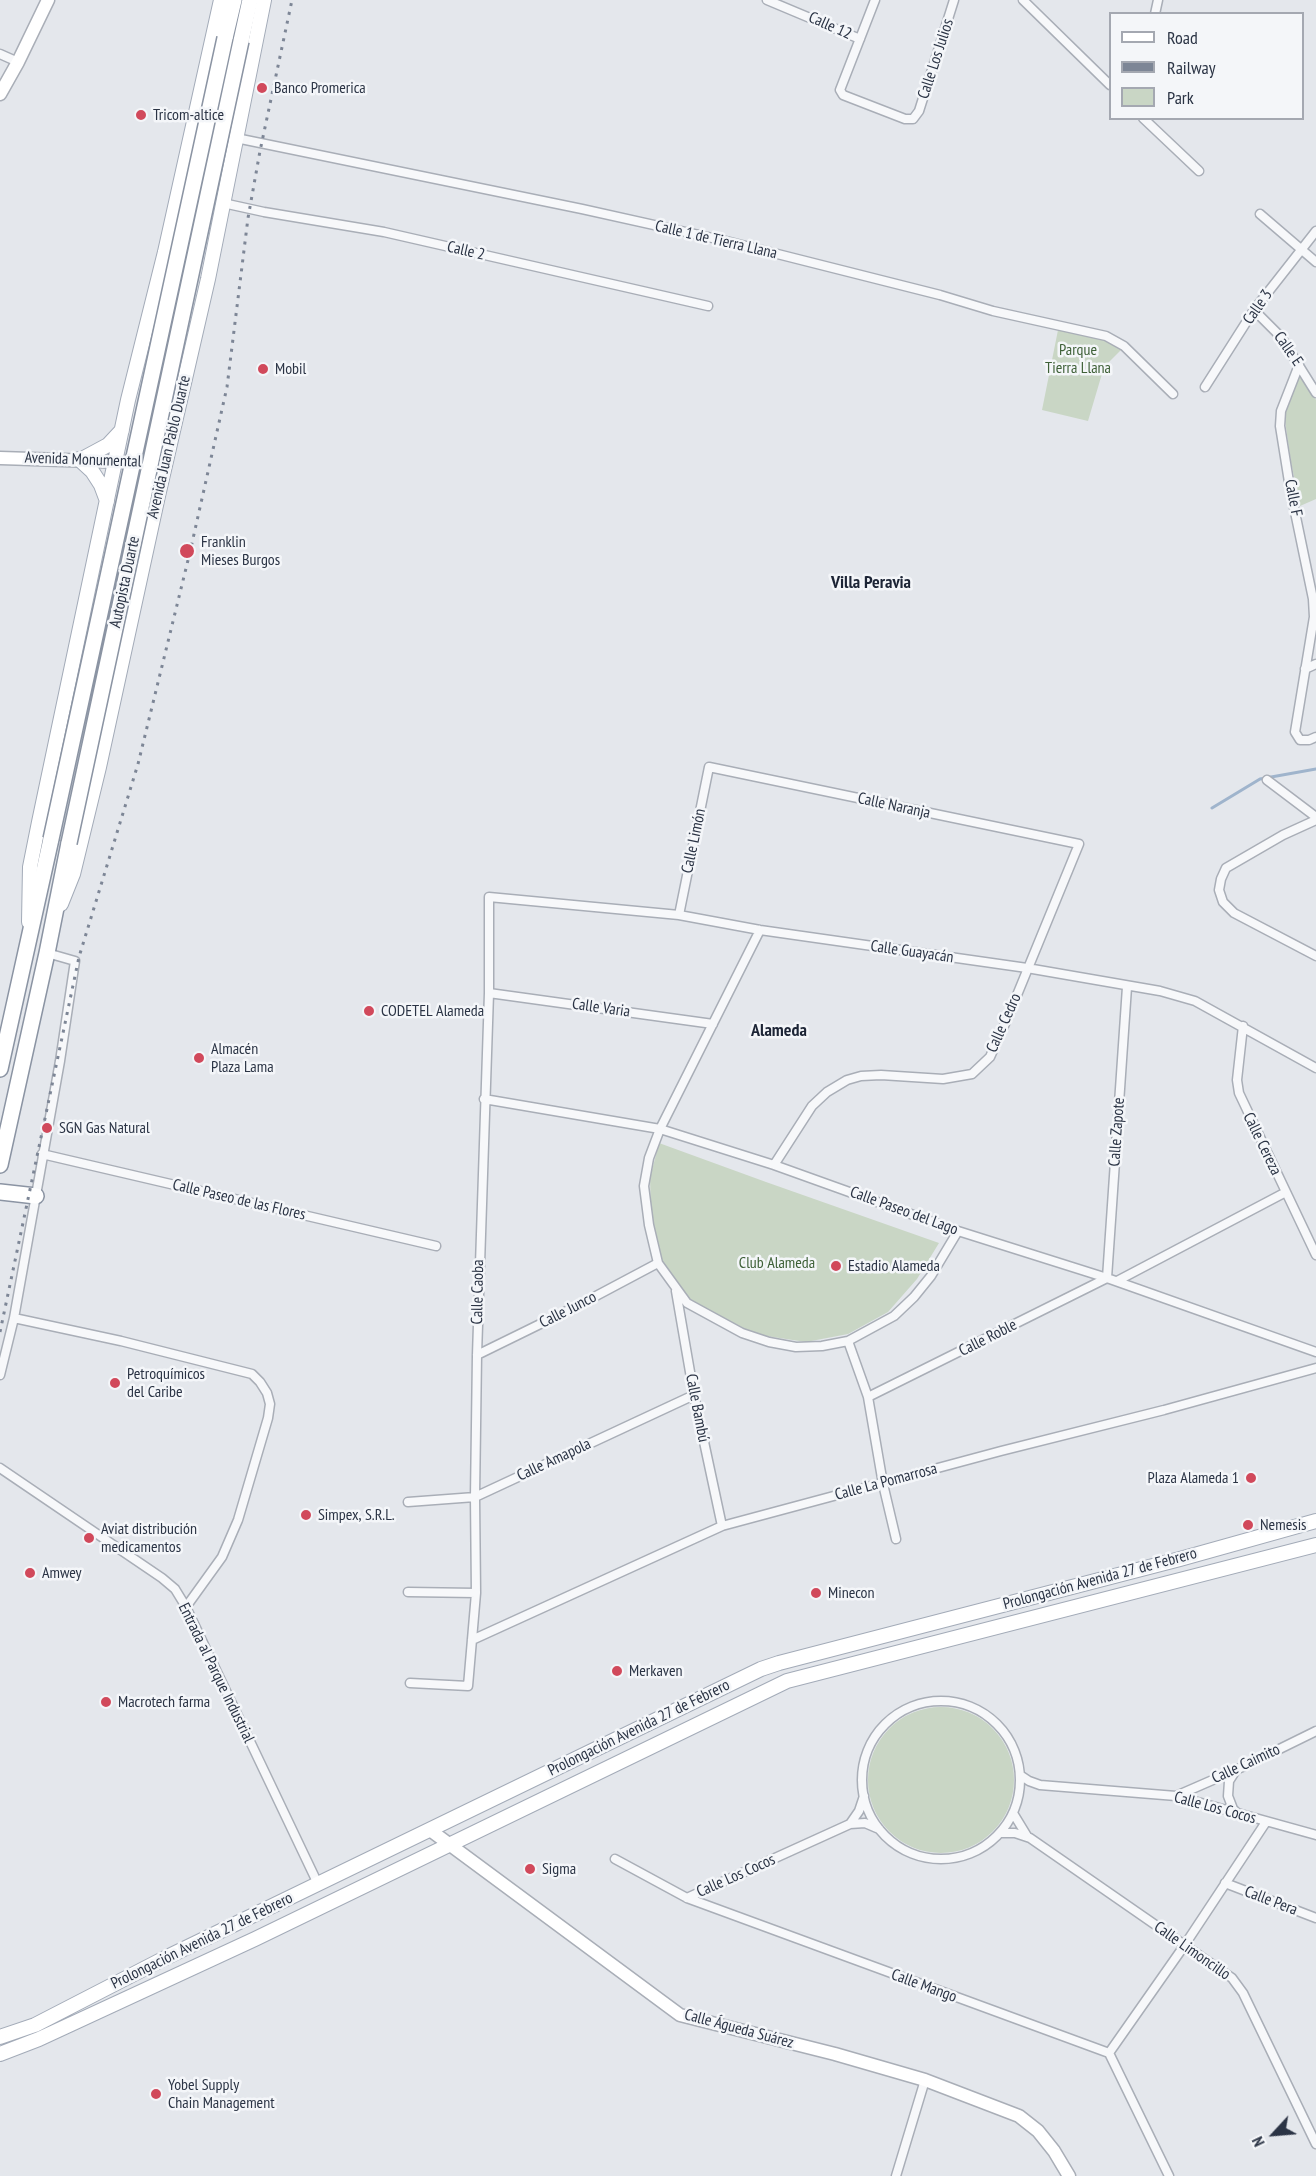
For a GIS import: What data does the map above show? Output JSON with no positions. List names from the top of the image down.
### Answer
{
  "streets": {
    "highway": ["Autopista Duarte"],
    "main road": ["Avenida Juan Pablo Duarte", "Prolongación Avenida 27 de Febrero"],
    "street": [
      "Calle 12",
      "Calle Los Julios",
      "Calle 1 de Tierra Llana",
      "Calle 2",
      "Calle 3",
      "Calle E",
      "Avenida Monumental",
      "Calle F",
      "Calle Naranja",
      "Calle Limón",
      "Calle Guayacán",
      "Calle Varia",
      "Calle Cedro",
      "Calle Zapote",
      "Calle Cereza",
      "Calle Paseo de las Flores",
      "Calle Paseo del Lago",
      "Calle Caoba",
      "Calle Junco",
      "Calle Roble",
      "Calle Bambú",
      "Calle Amapola",
      "Calle La Pomarrosa",
      "Entrada al Parque Industrial",
      "Calle Caimito",
      "Calle Los Cocos",
      "Calle Pera",
      "Calle Limoncillo",
      "Calle Mango",
      "Calle Águeda Suárez"
    ]
  },
  "crossings": [
    ["Calle 12", "Calle Los Julios"],
    ["Calle 1 de Tierra Llana", "Avenida Juan Pablo Duarte"],
    ["Calle 2", "Avenida Juan Pablo Duarte"],
    ["Calle 3", "Calle E"],
    ["Calle E", "Calle F"],
    ["Avenida Juan Pablo Duarte", "Avenida Monumental"],
    ["Avenida Juan Pablo Duarte", "Autopista Duarte"],
    ["Avenida Monumental", "Autopista Duarte"],
    ["Calle Naranja", "Calle Limón"],
    ["Calle Naranja", "Calle Cedro"],
    ["Calle Limón", "Calle Guayacán"],
    ["Calle Guayacán", "Calle Cedro"],
    ["Calle Guayacán", "Calle Zapote"],
    ["Calle Guayacán", "Calle Cereza"],
    ["Calle Guayacán", "Calle Caoba"],
    ["Calle Varia", "Calle Caoba"],
    ["Calle Cedro", "Calle Paseo del Lago"],
    ["Calle Zapote", "Calle Paseo del Lago"],
    ["Calle Zapote", "Calle Roble"],
    ["Calle Paseo del Lago", "Calle Caoba"],
    ["Calle Paseo del Lago", "Calle Roble"],
    ["Calle Caoba", "Calle Junco"],
    ["Calle Caoba", "Calle Amapola"],
    ["Calle Caoba", "Calle La Pomarrosa"],
    ["Calle Bambú", "Calle Amapola"],
    ["Calle Bambú", "Calle La Pomarrosa"],
    ["Prolongación Avenida 27 de Febrero", "Entrada al Parque Industrial"],
    ["Prolongación Avenida 27 de Febrero", "Calle Águeda Suárez"],
    ["Calle Caimito", "Calle Los Cocos"],
    ["Calle Los Cocos", "Calle Limoncillo"],
    ["Calle Los Cocos", "Calle Mango"]
  ],
  "districts": ["Villa Peravia", "Alameda"],
  "parks": ["Parque Tierra Llana", "Club Alameda"],
  "places": [
    "Banco Promerica",
    "Tricom-altice",
    "Mobil",
    "Franklin Mieses Burgos",
    "CODETEL Alameda",
    "Almacén Plaza Lama",
    "SGN Gas Natural",
    "Estadio Alameda",
    "Petroquímicos del Caribe",
    "Plaza Alameda 1",
    "Simpex, S.R.L.",
    "Nemesis",
    "Aviat distribución medicamentos",
    "Amwey",
    "Minecon",
    "Merkaven",
    "Macrotech farma",
    "Sigma",
    "Yobel Supply Chain Management"
  ],
  "legend": ["Road", "Railway", "Park"],
  "north": "bottom left"
}
